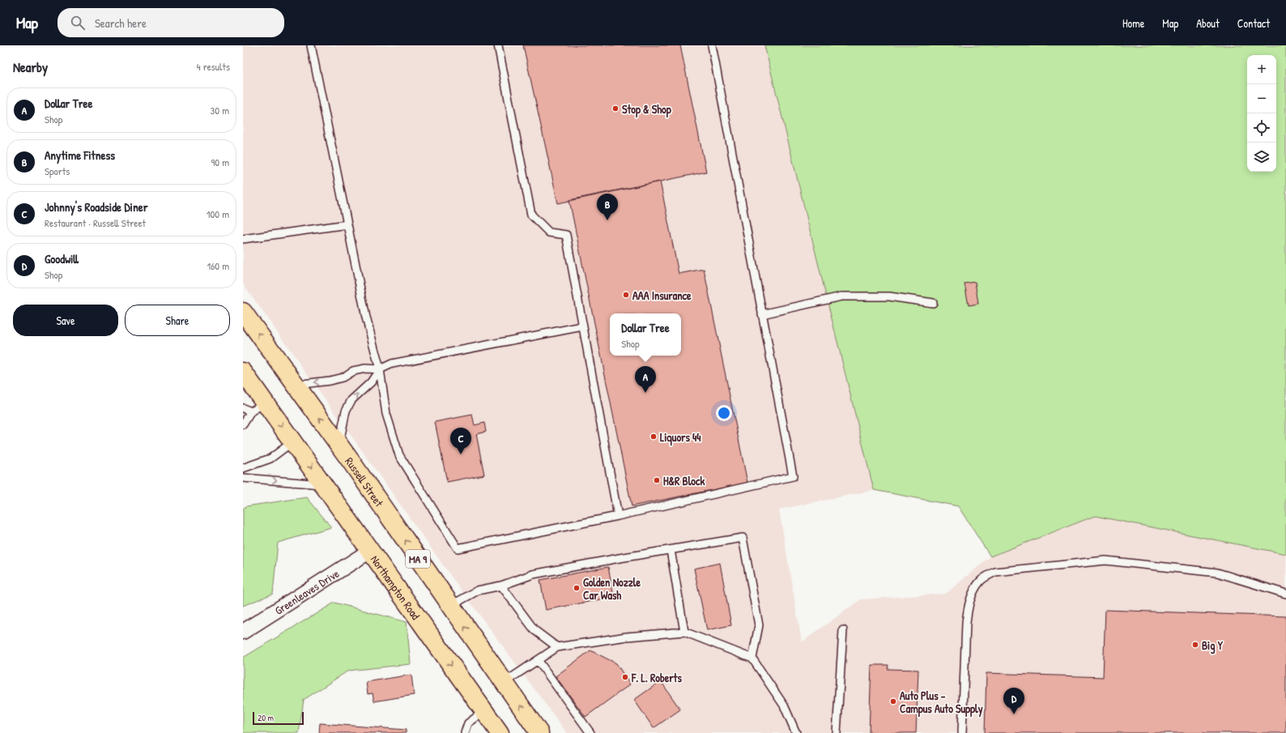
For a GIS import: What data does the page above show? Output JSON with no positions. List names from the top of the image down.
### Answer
{
  "streets": {
    "highway": ["Russell Street", "MA 9", "Northampton Road"],
    "street": ["Greenleaves Drive"]
  },
  "crossings": [
    ["Russell Street", "MA 9"],
    ["Northampton Road", "Greenleaves Drive"]
  ],
  "one_way": ["Russell Street", "Northampton Road"],
  "places": [
    "Stop & Shop",
    "AAA Insurance",
    "Liquors 44",
    "H&R Block",
    "Golden Nozzle Car Wash",
    "Big Y",
    "F. L. Roberts",
    "Auto Plus - Campus Auto Supply"
  ],
  "scale_bar": "20 m",
  "page": {
    "header": "Map",
    "search": "Search here",
    "nav": [
      "Home",
      "Map",
      "About",
      "Contact"
    ],
    "heading": ["Nearby", "4 results"],
    "map_buttons": ["+", "−"],
    "list": [
      {
        "mark": "A",
        "name": "Dollar Tree",
        "note": "Shop",
        "value": "30 m"
      },
      {
        "mark": "B",
        "name": "Anytime Fitness",
        "note": "Sports",
        "value": "90 m"
      },
      {
        "mark": "C",
        "name": "Johnny's Roadside Diner",
        "note": "Restaurant · Russell Street",
        "value": "100 m"
      },
      {
        "mark": "D",
        "name": "Goodwill",
        "note": "Shop",
        "value": "160 m"
      }
    ],
    "pins": [
      "B",
      "A",
      "C",
      "D"
    ],
    "buttons": ["Save", "Share"],
    "popup": ["Dollar Tree", "Shop"],
    "scale": "20 m"
  }
}
